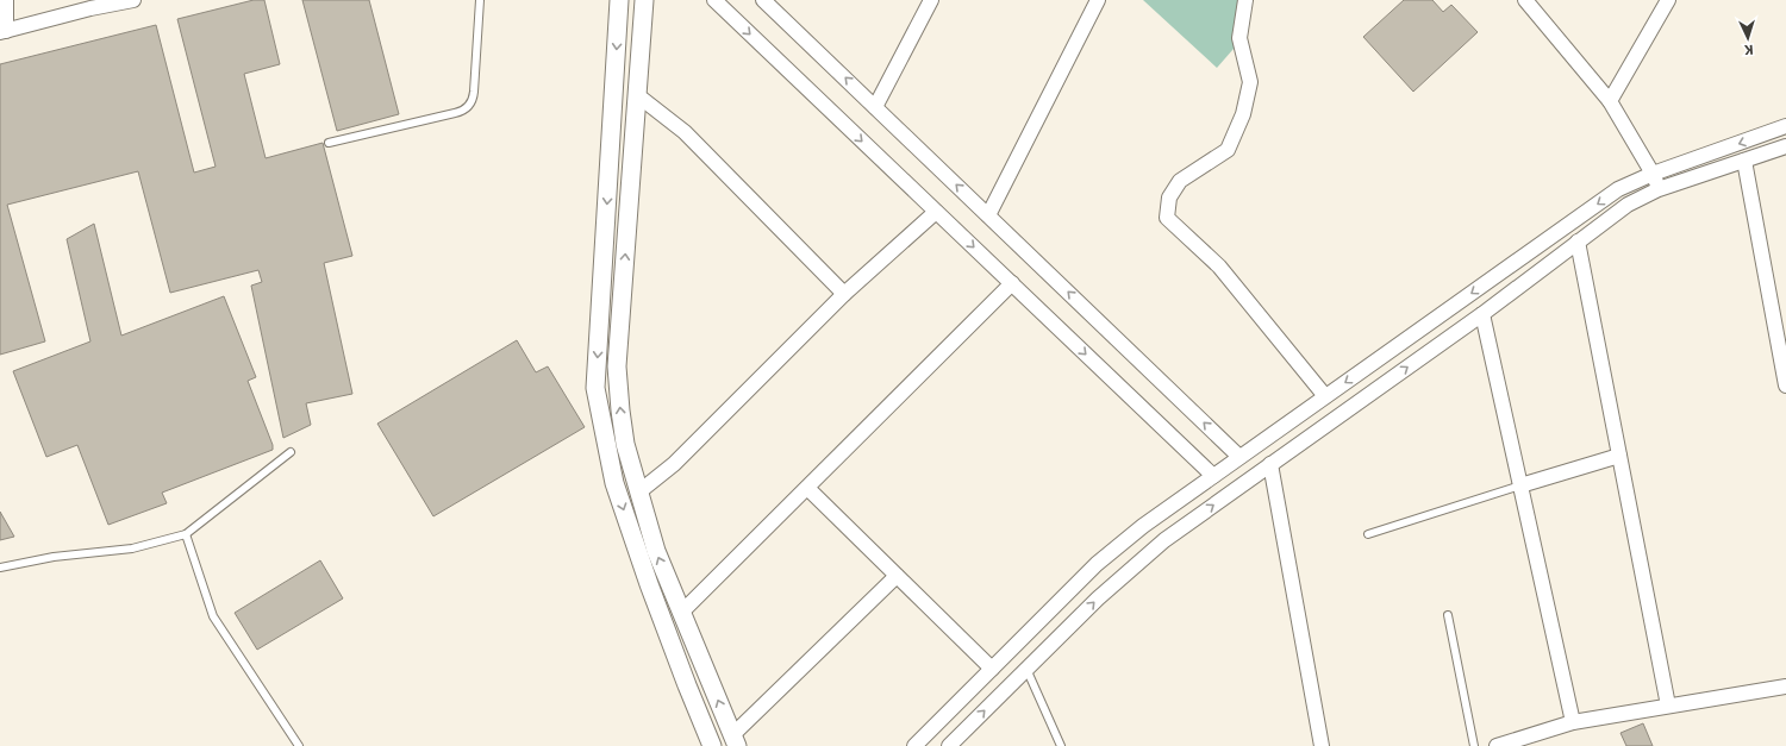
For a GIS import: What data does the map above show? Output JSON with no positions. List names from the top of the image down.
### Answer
{
  "north": "bottom"
}
